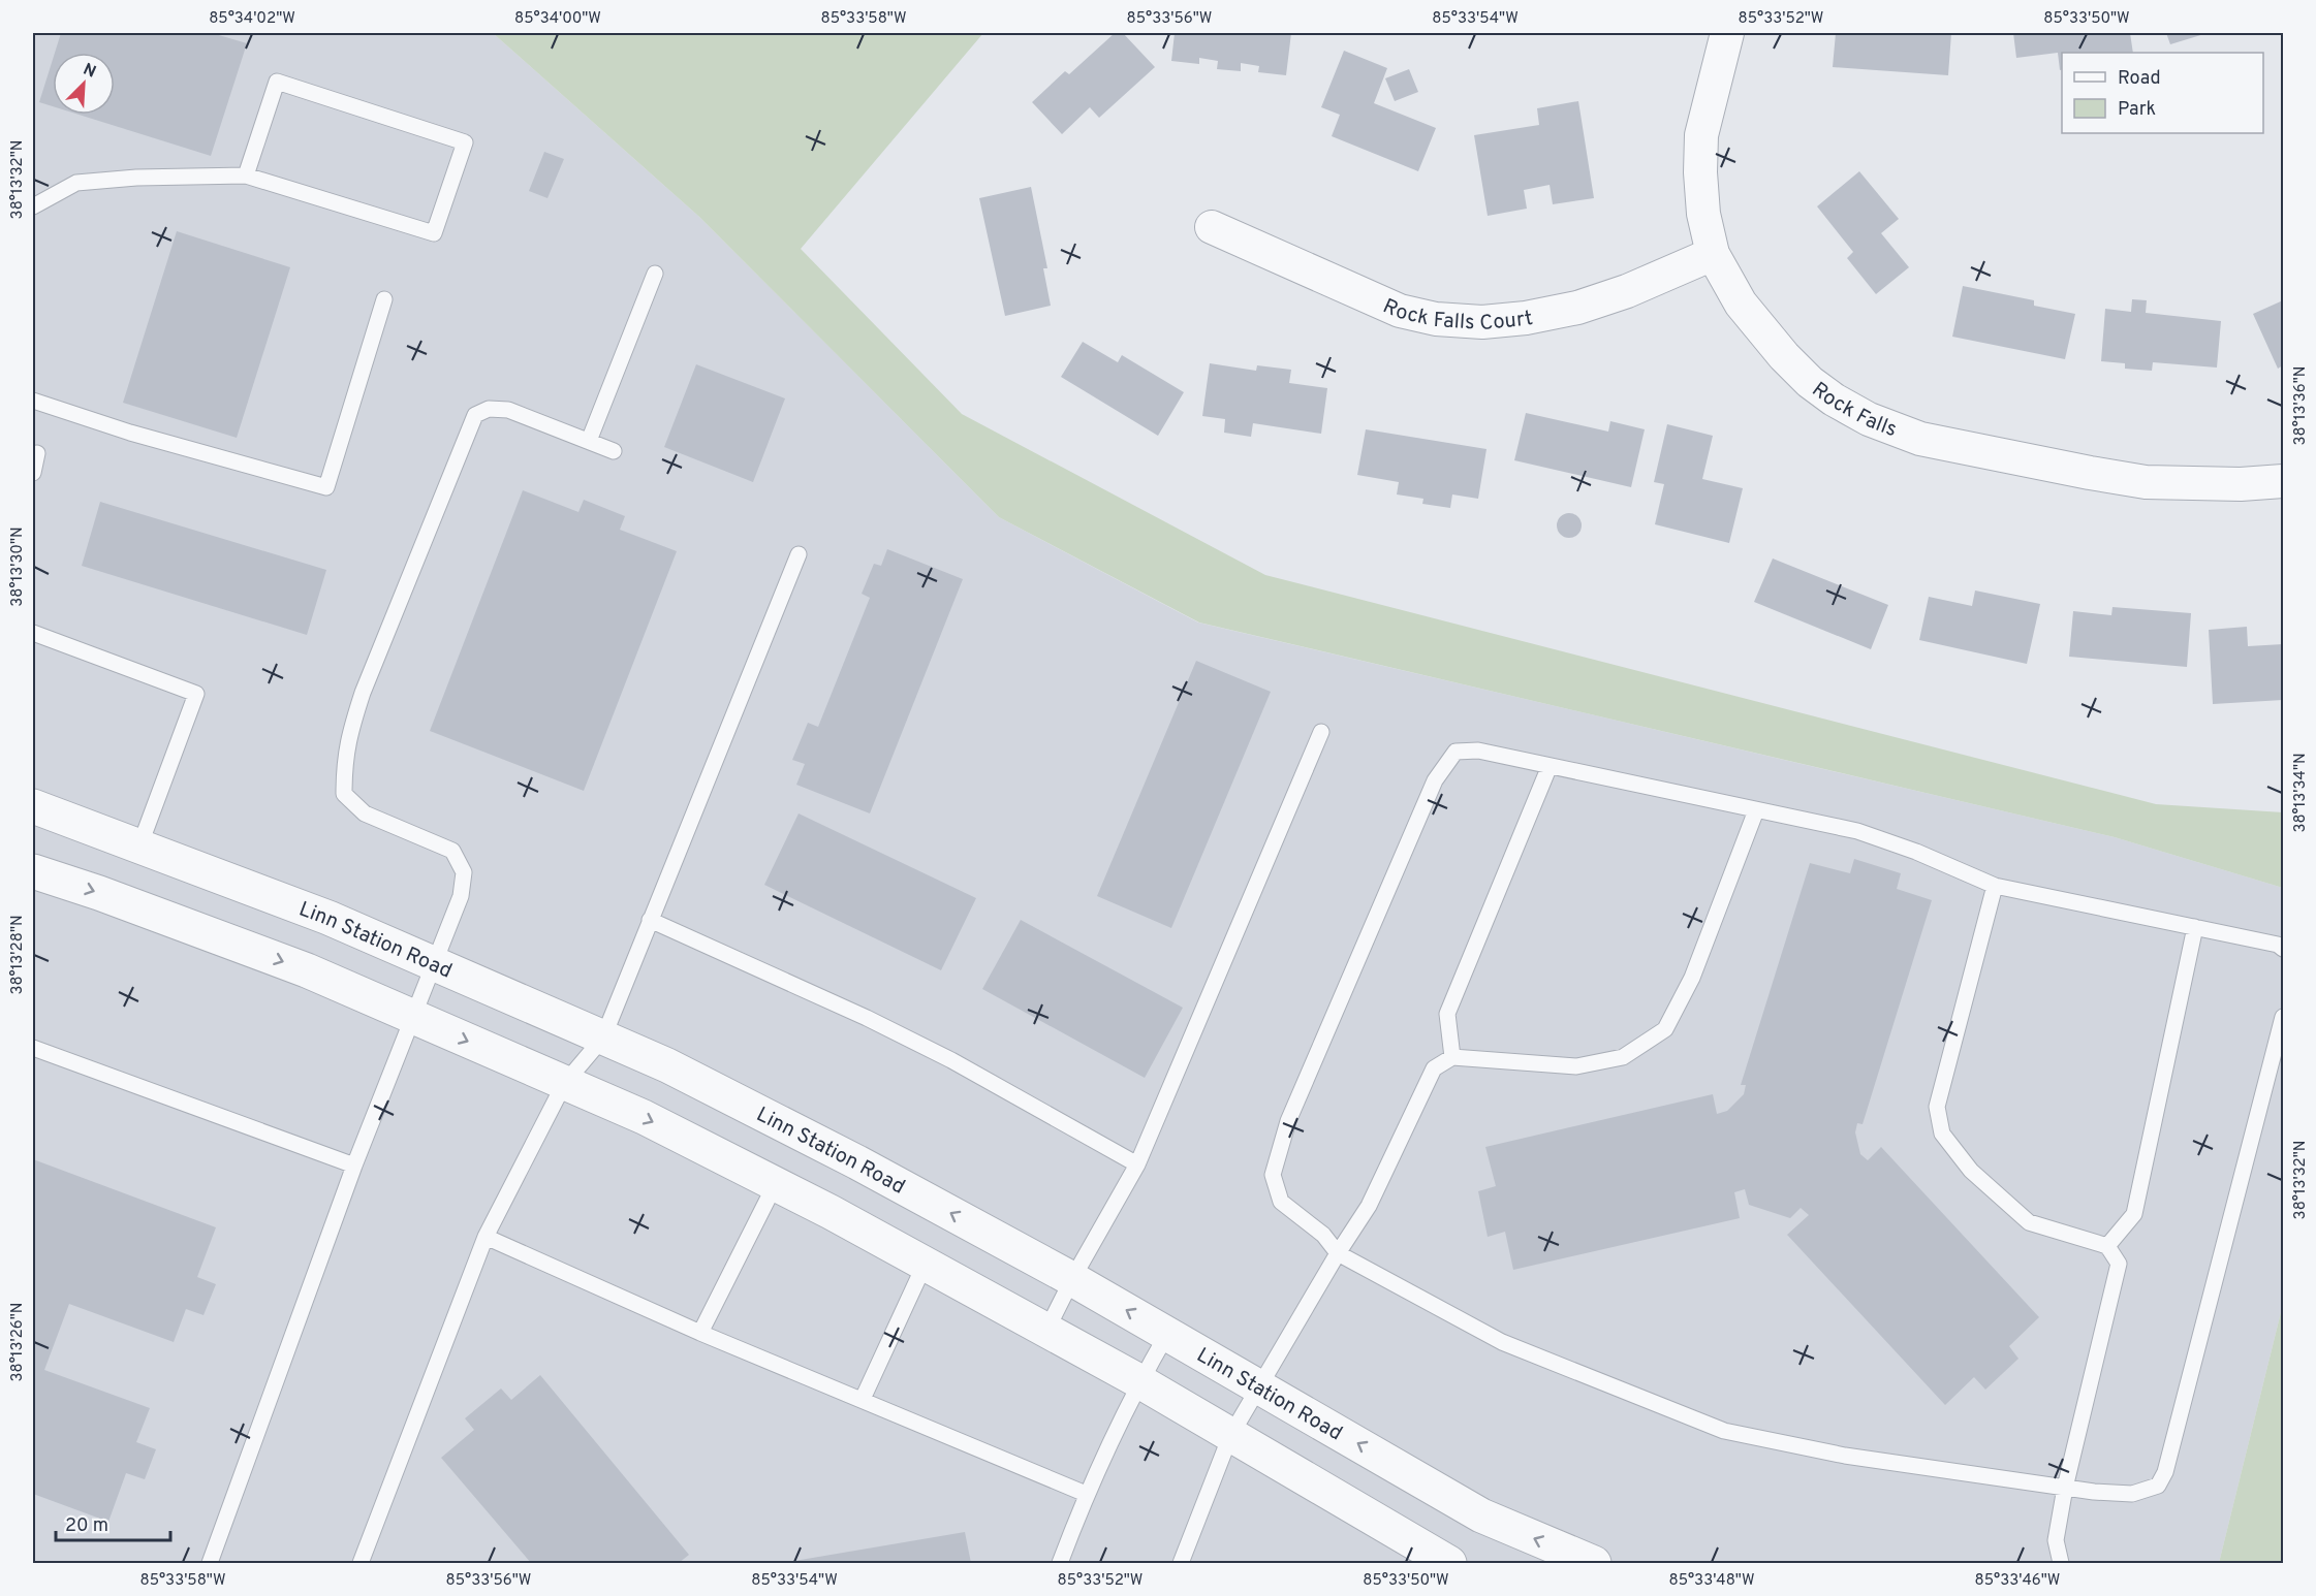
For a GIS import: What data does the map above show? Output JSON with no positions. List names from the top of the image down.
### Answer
{
  "streets": {
    "street": ["Rock Falls Court", "Rock Falls", "Linn Station Road"]
  },
  "crossings": [
    ["Rock Falls Court", "Rock Falls"]
  ],
  "legend": ["Road", "Park"],
  "scale_bar": "20 m",
  "north": "top right",
  "coordinates": [
    "85°34'02\"W",
    "85°34'00\"W",
    "85°33'58\"W",
    "85°33'56\"W",
    "85°33'54\"W",
    "85°33'52\"W",
    "85°33'50\"W",
    "38°13'32\"N",
    "38°13'36\"N",
    "38°13'30\"N",
    "38°13'34\"N",
    "38°13'28\"N",
    "38°13'26\"N",
    "85°33'48\"W",
    "85°33'46\"W"
  ]
}
